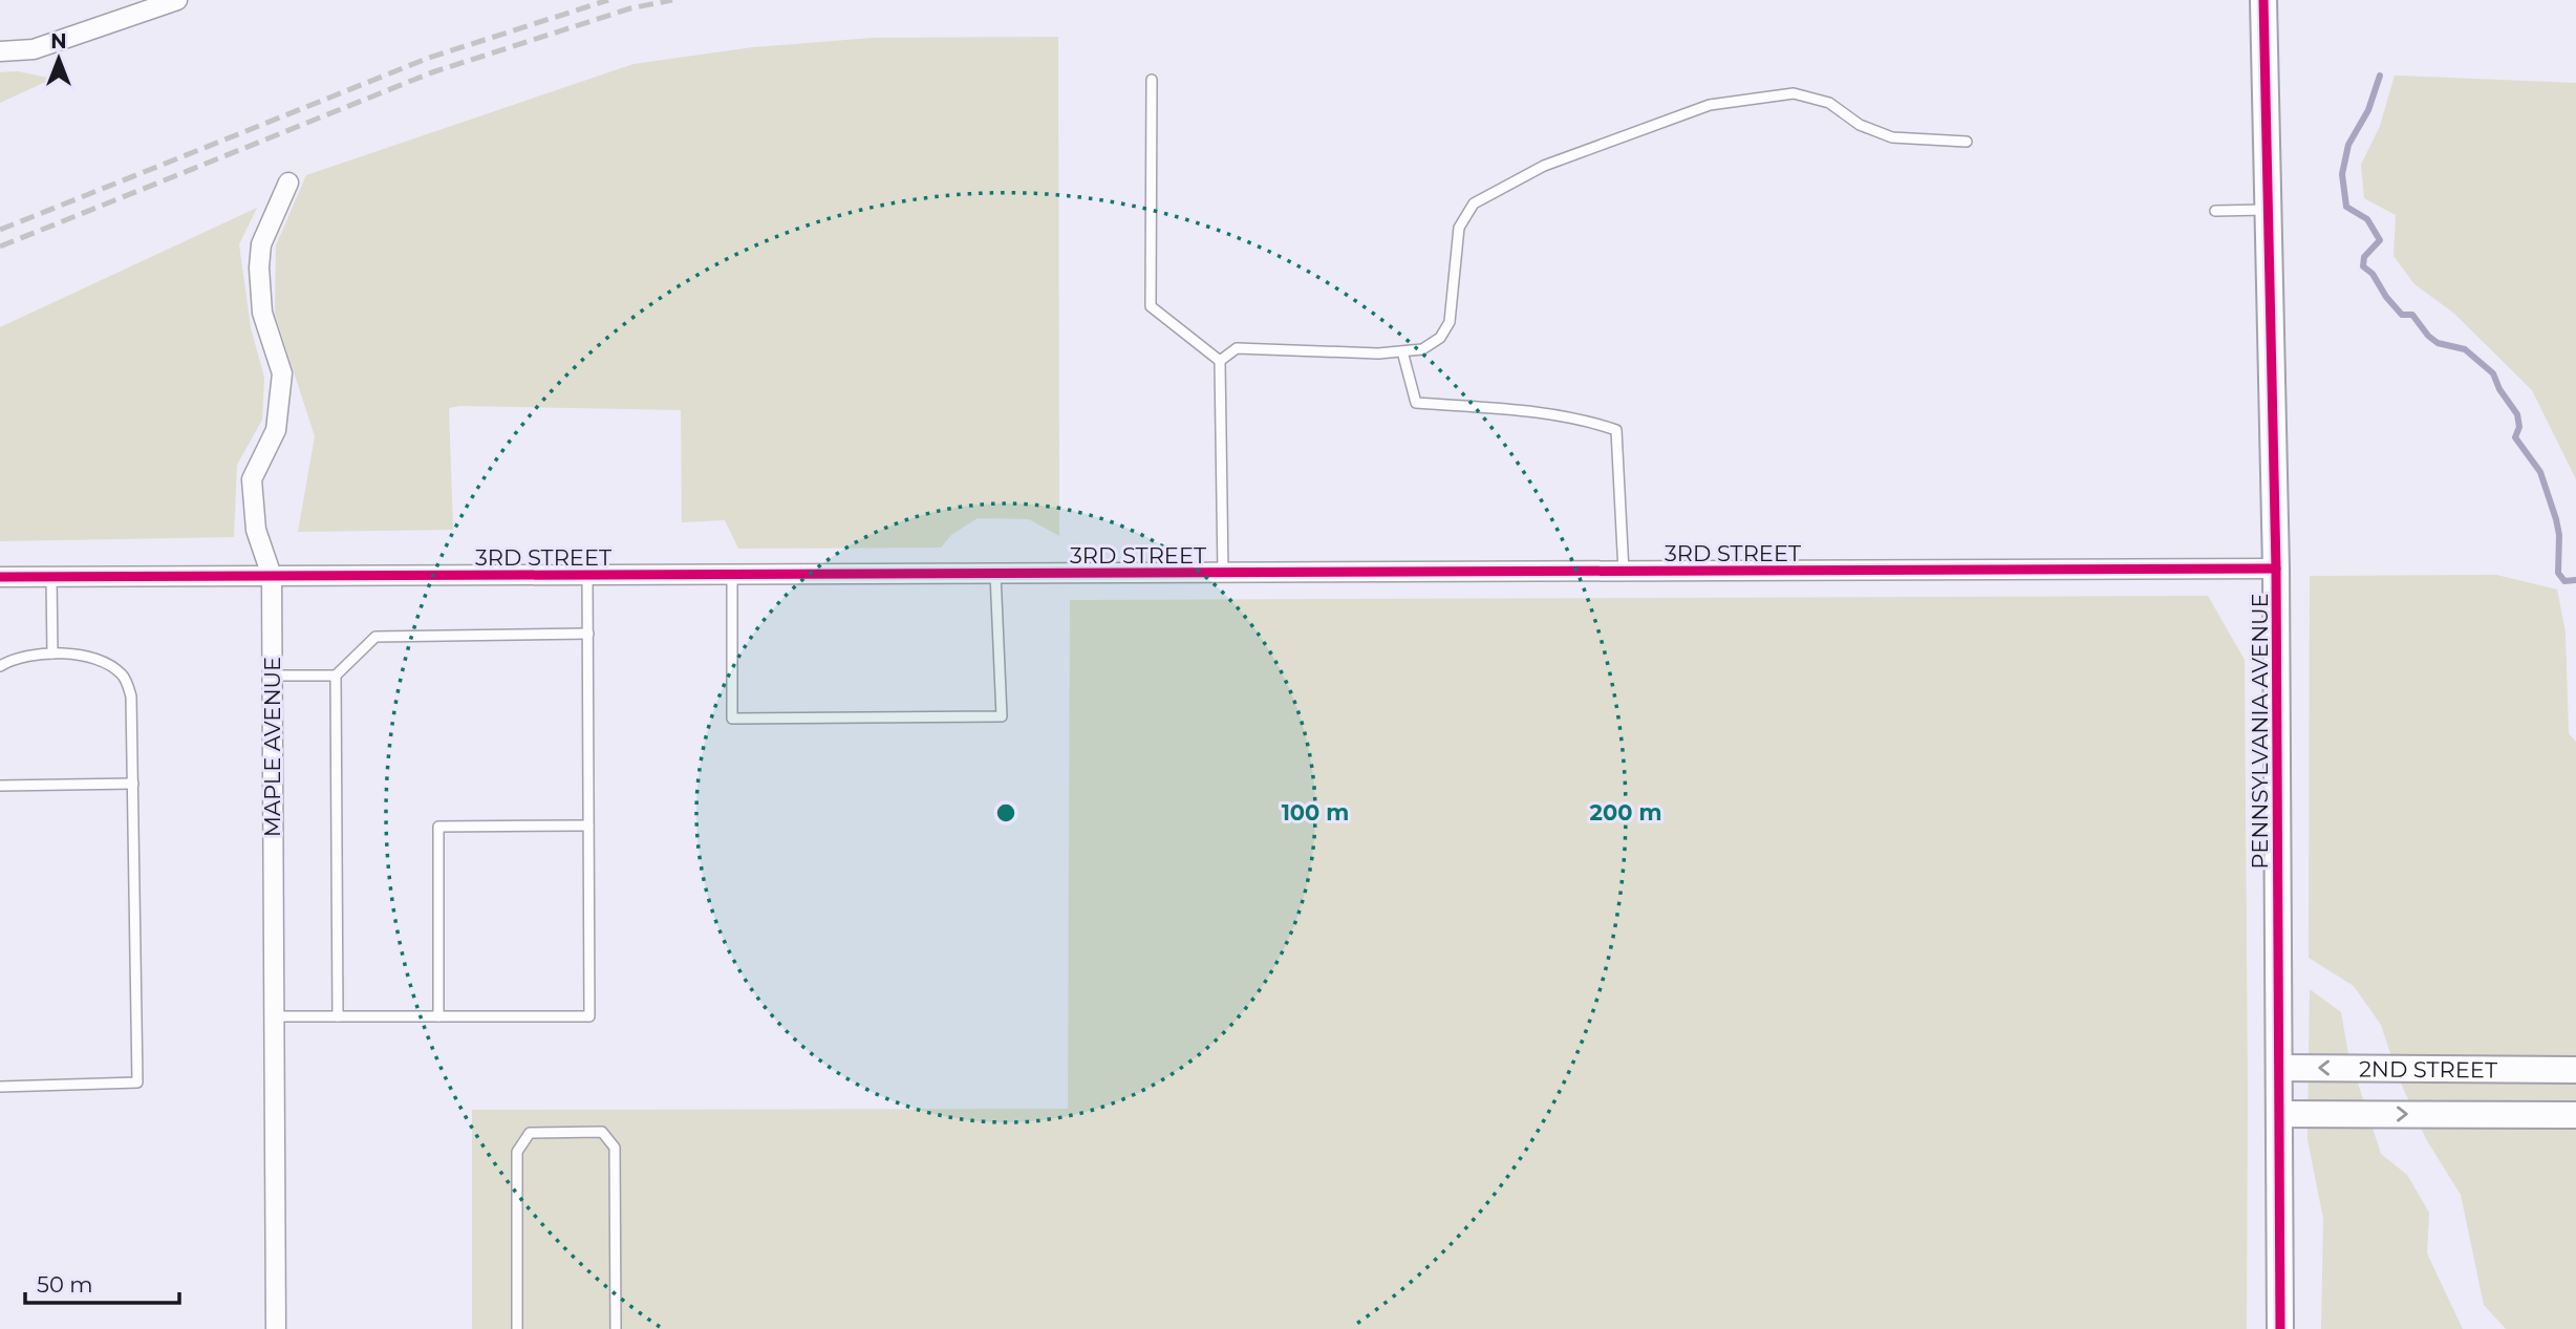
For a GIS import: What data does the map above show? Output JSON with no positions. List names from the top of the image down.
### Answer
{
  "streets": {
    "street": [
      "3RD STREET",
      "PENNSYLVANIA AVENUE",
      "MAPLE AVENUE",
      "2ND STREET"
    ]
  },
  "crossings": [
    ["3RD STREET", "PENNSYLVANIA AVENUE"],
    ["3RD STREET", "MAPLE AVENUE"],
    ["PENNSYLVANIA AVENUE", "2ND STREET"]
  ],
  "scale_bar": "50 m",
  "north": "top",
  "rings": ["100 m", "200 m"]
}
